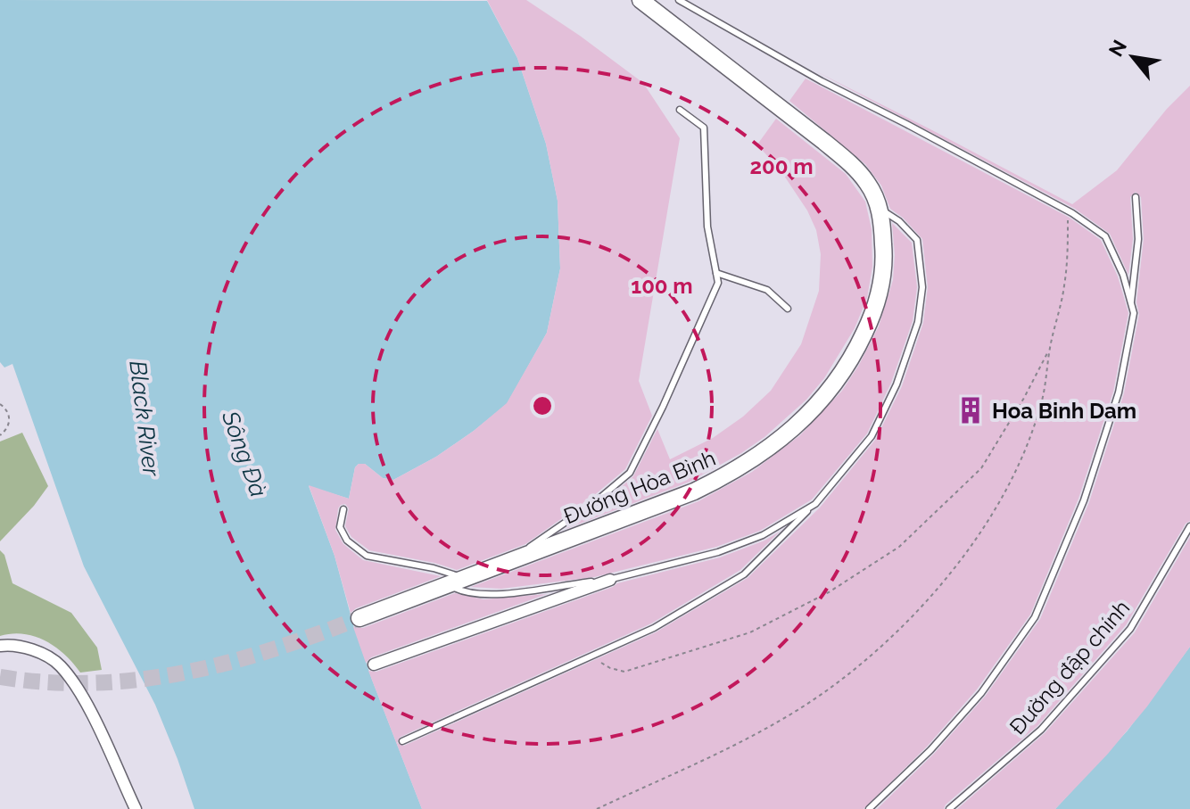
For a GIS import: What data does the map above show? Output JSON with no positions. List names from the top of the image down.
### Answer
{
  "streets": {
    "main road": ["Đường Hòa Bình"],
    "lane": ["Đường đập chính"]
  },
  "water": ["Black River", "Sông Đà"],
  "places": {
    "building": ["Hoa Binh Dam"]
  },
  "north": "top left",
  "rings": ["200 m", "100 m"]
}
